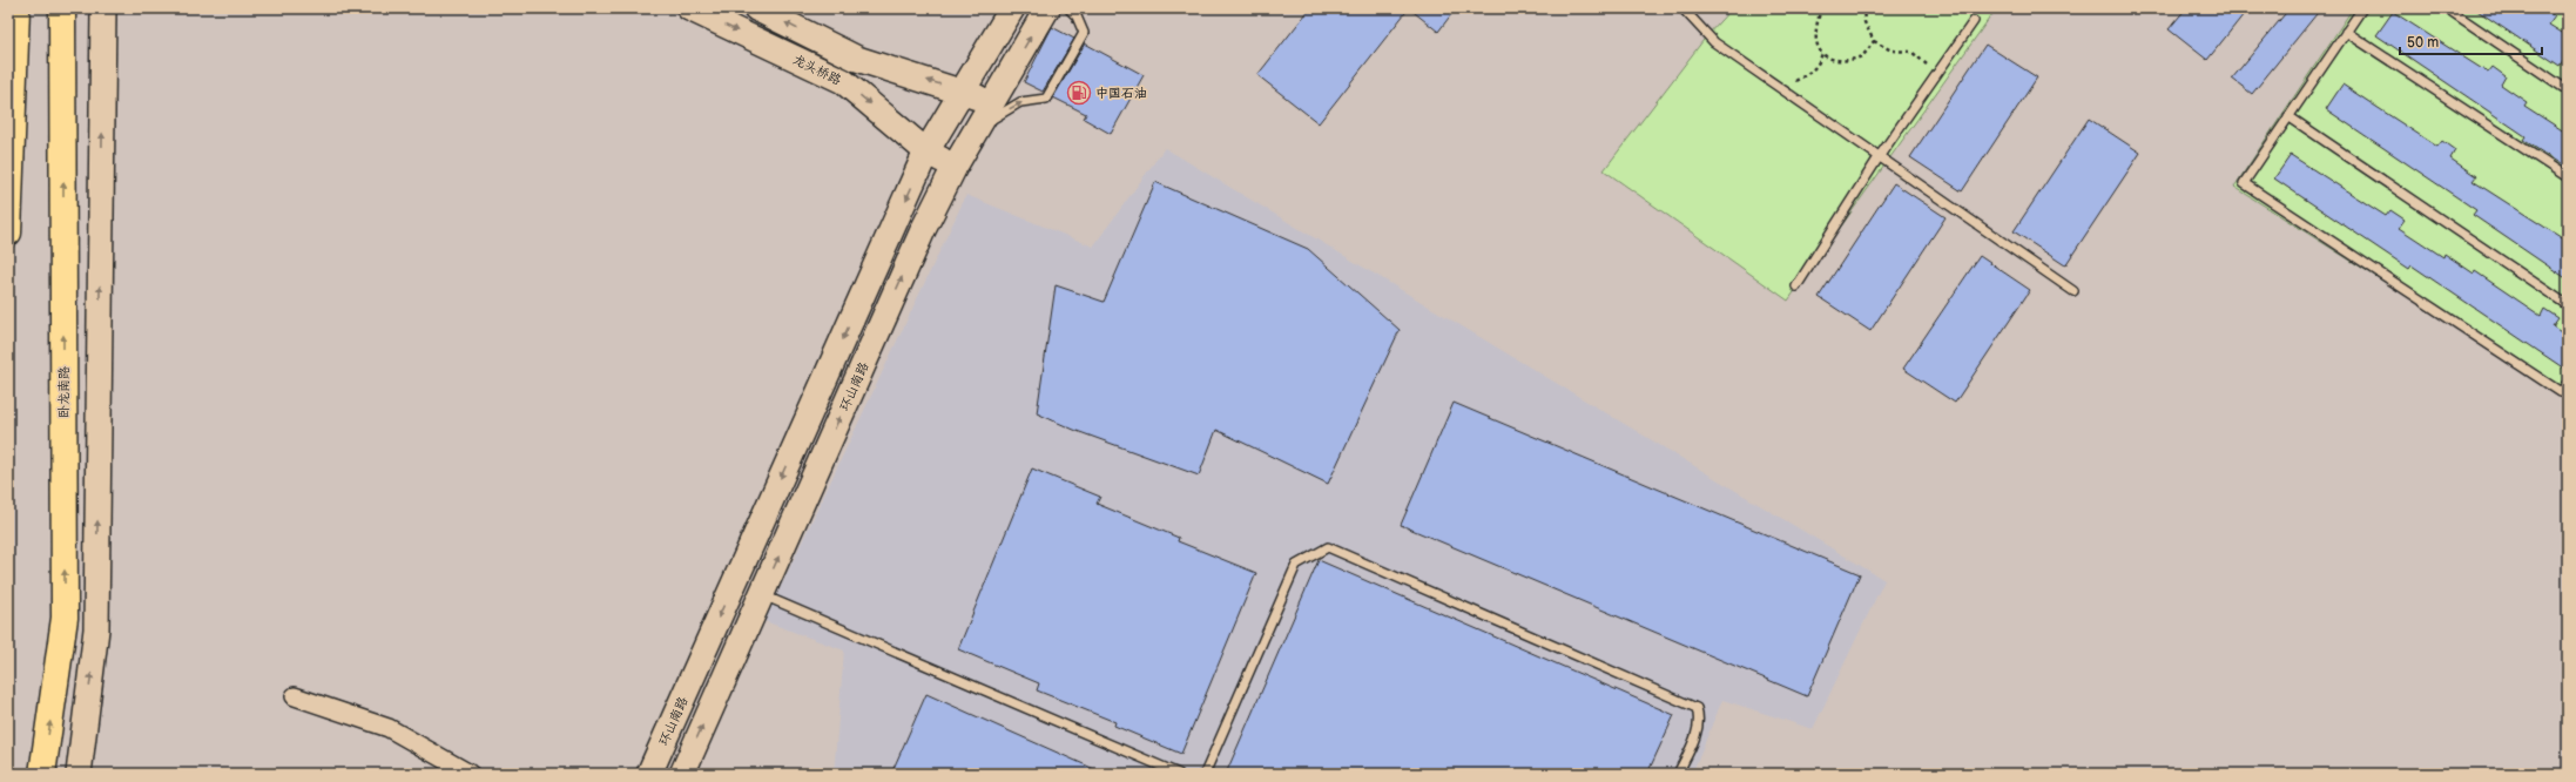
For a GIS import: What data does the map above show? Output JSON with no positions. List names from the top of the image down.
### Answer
{
  "streets": {
    "highway": ["卧龙南路"],
    "street": ["龙头桥路", "环山南路"]
  },
  "crossings": [
    ["龙头桥路", "环山南路"]
  ],
  "one_way": ["卧龙南路"],
  "places": {
    "fuel station": ["中国石油"]
  },
  "scale_bar": "50 m"
}
